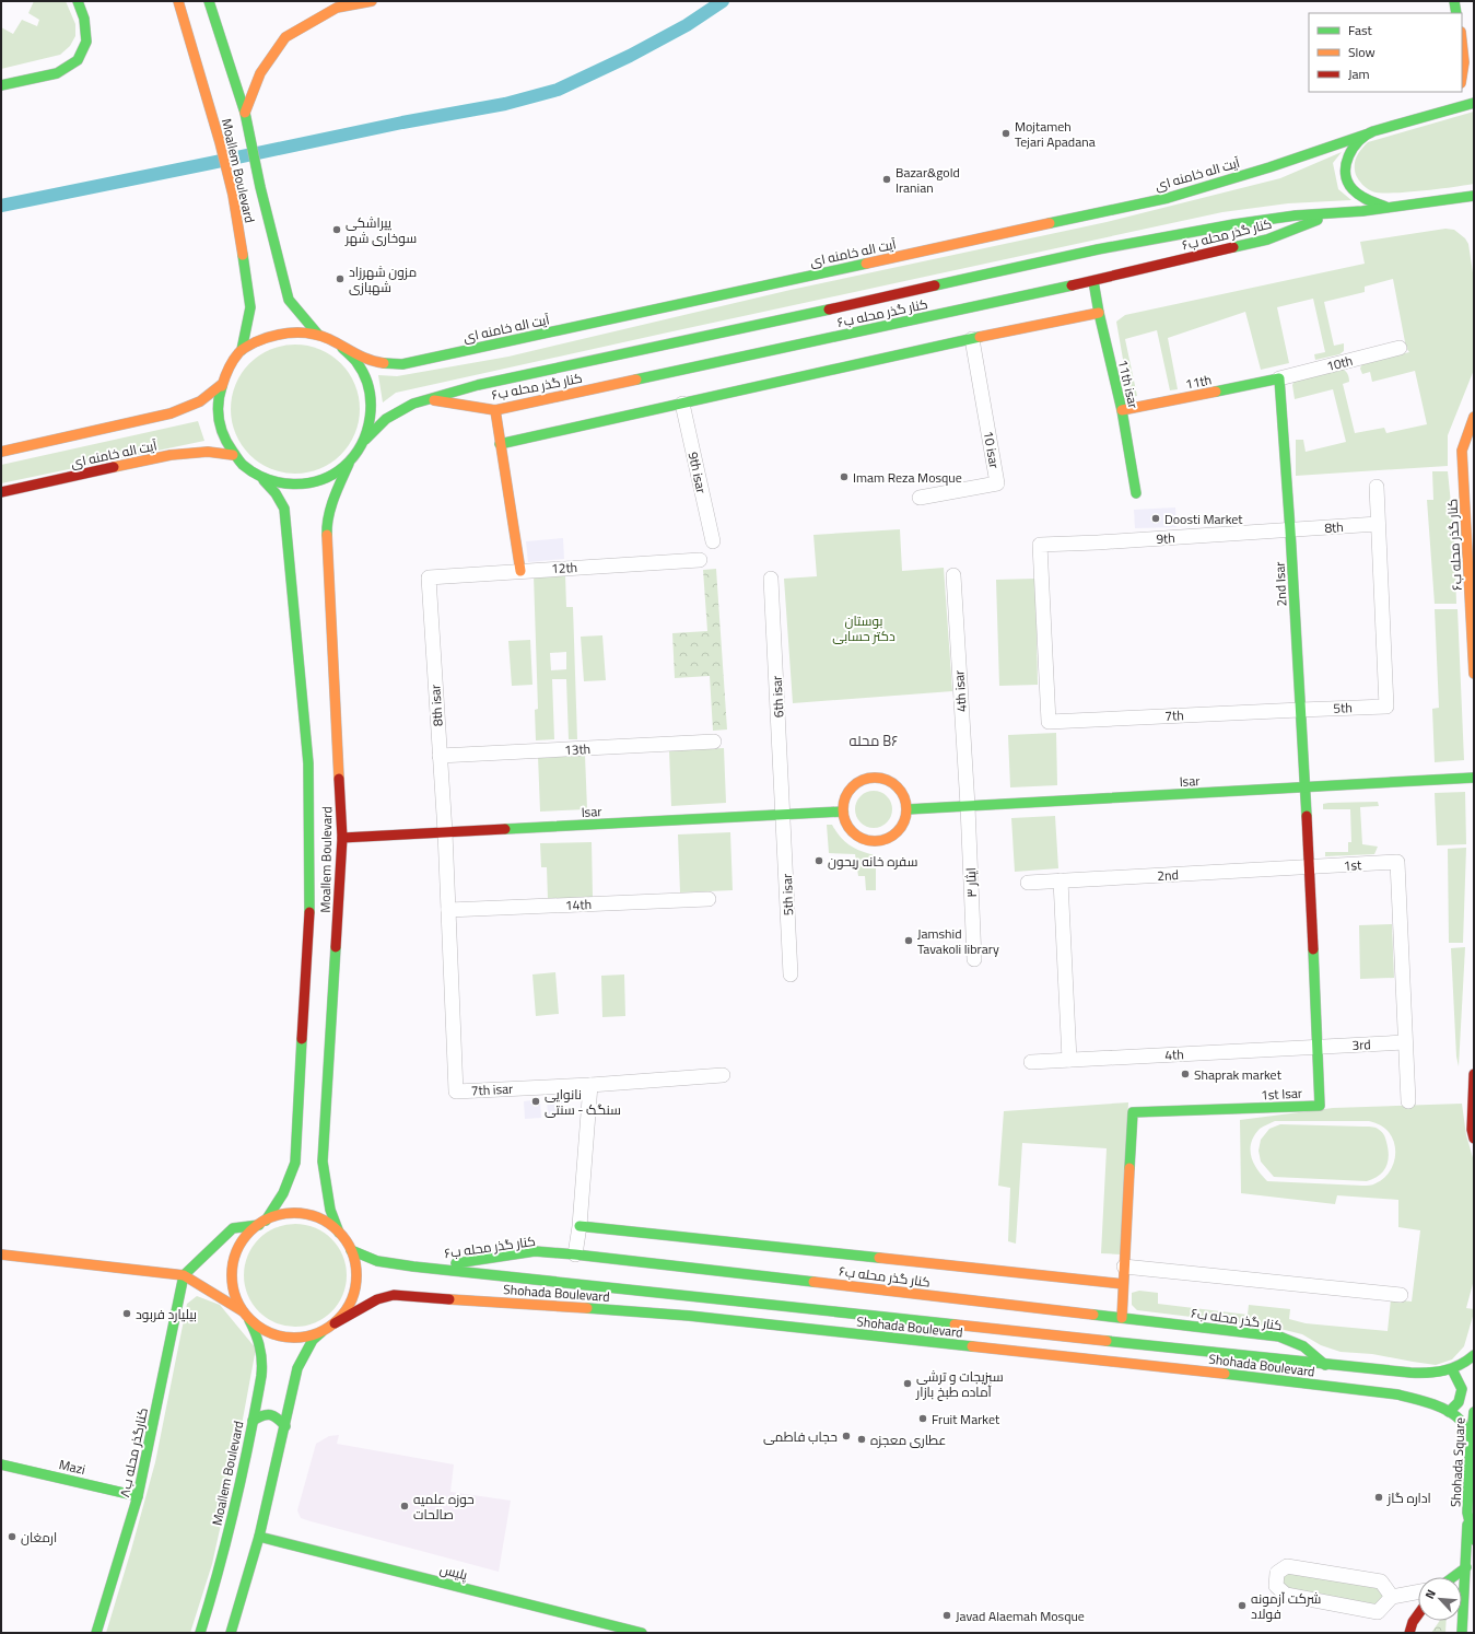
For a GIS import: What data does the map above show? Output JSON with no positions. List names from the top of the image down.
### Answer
{
  "streets": {
    "main road": [
      "Moallem Boulevard",
      "آیت اله خامنه ای",
      "کنار گذر محله ب۶",
      "11th",
      "11th isar",
      "2nd Isar",
      "Isar",
      "1st Isar",
      "Shohada Boulevard",
      "کنارگذر محله ب۸",
      "Shohada Square",
      "Mazi",
      "پلیس"
    ],
    "street": [
      "10th",
      "10 isar",
      "9th isar",
      "8th",
      "9th",
      "12th",
      "4th isar",
      "6th isar",
      "8th isar",
      "5th",
      "7th",
      "13th",
      "1st",
      "2nd",
      "ایثار ۳",
      "5th isar",
      "14th",
      "3rd",
      "4th",
      "7th isar"
    ]
  },
  "crossings": [
    ["Moallem Boulevard", "آیت اله خامنه ای"],
    ["Moallem Boulevard", "Isar"],
    ["Moallem Boulevard", "Shohada Boulevard"],
    ["کنار گذر محله ب۶", "11th isar"],
    ["کنار گذر محله ب۶", "1st Isar"],
    ["کنار گذر محله ب۶", "Shohada Boulevard"],
    ["10th", "11th"],
    ["10th", "2nd Isar"],
    ["11th", "11th isar"],
    ["11th", "2nd Isar"],
    ["8th", "9th"],
    ["8th", "2nd Isar"],
    ["8th", "5th"],
    ["9th", "2nd Isar"],
    ["9th", "7th"],
    ["12th", "8th isar"],
    ["2nd Isar", "5th"],
    ["2nd Isar", "7th"],
    ["2nd Isar", "Isar"],
    ["2nd Isar", "1st Isar"],
    ["4th isar", "Isar"],
    ["4th isar", "ایثار ۳"],
    ["6th isar", "Isar"],
    ["6th isar", "5th isar"],
    ["8th isar", "13th"],
    ["8th isar", "Isar"],
    ["8th isar", "7th isar"],
    ["5th", "7th"],
    ["Isar", "ایثار ۳"],
    ["Isar", "5th isar"],
    ["Isar", "7th isar"],
    ["Isar", "1st Isar"],
    ["1st", "2nd"],
    ["1st", "3rd"],
    ["1st", "1st Isar"],
    ["2nd", "1st Isar"],
    ["14th", "7th isar"],
    ["3rd", "4th"],
    ["3rd", "1st Isar"],
    ["4th", "1st Isar"],
    ["Shohada Boulevard", "Shohada Square"],
    ["کنارگذر محله ب۸", "Mazi"]
  ],
  "districts": ["محله B۶"],
  "parks": ["بوستان دکتر حسابی"],
  "places": [
    "Mojtameh Tejari Apadana",
    "Bazar&gold Iranian",
    "پیراشکی سوخاری شهر",
    "مزون شهرزاد شهبازی",
    "Imam Reza Mosque",
    "Doosti Market",
    "سفره خانه ریحون",
    "Jamshid Tavakoli library",
    "Shaprak market",
    "نانوایی سنگک - سنتی",
    "بیلیارد فربود",
    "سبزیجات و ترشی آماده طبخ بازار",
    "Fruit Market",
    "حجاب فاطمی",
    "عطاری معجزه",
    "اداره گاز",
    "حوزه علمیه صالحات",
    "ارمغان",
    "شرکت آزمونه فولاد",
    "Javad Alaemah Mosque"
  ],
  "legend": ["Fast", "Slow", "Jam"],
  "north": "top left"
}
